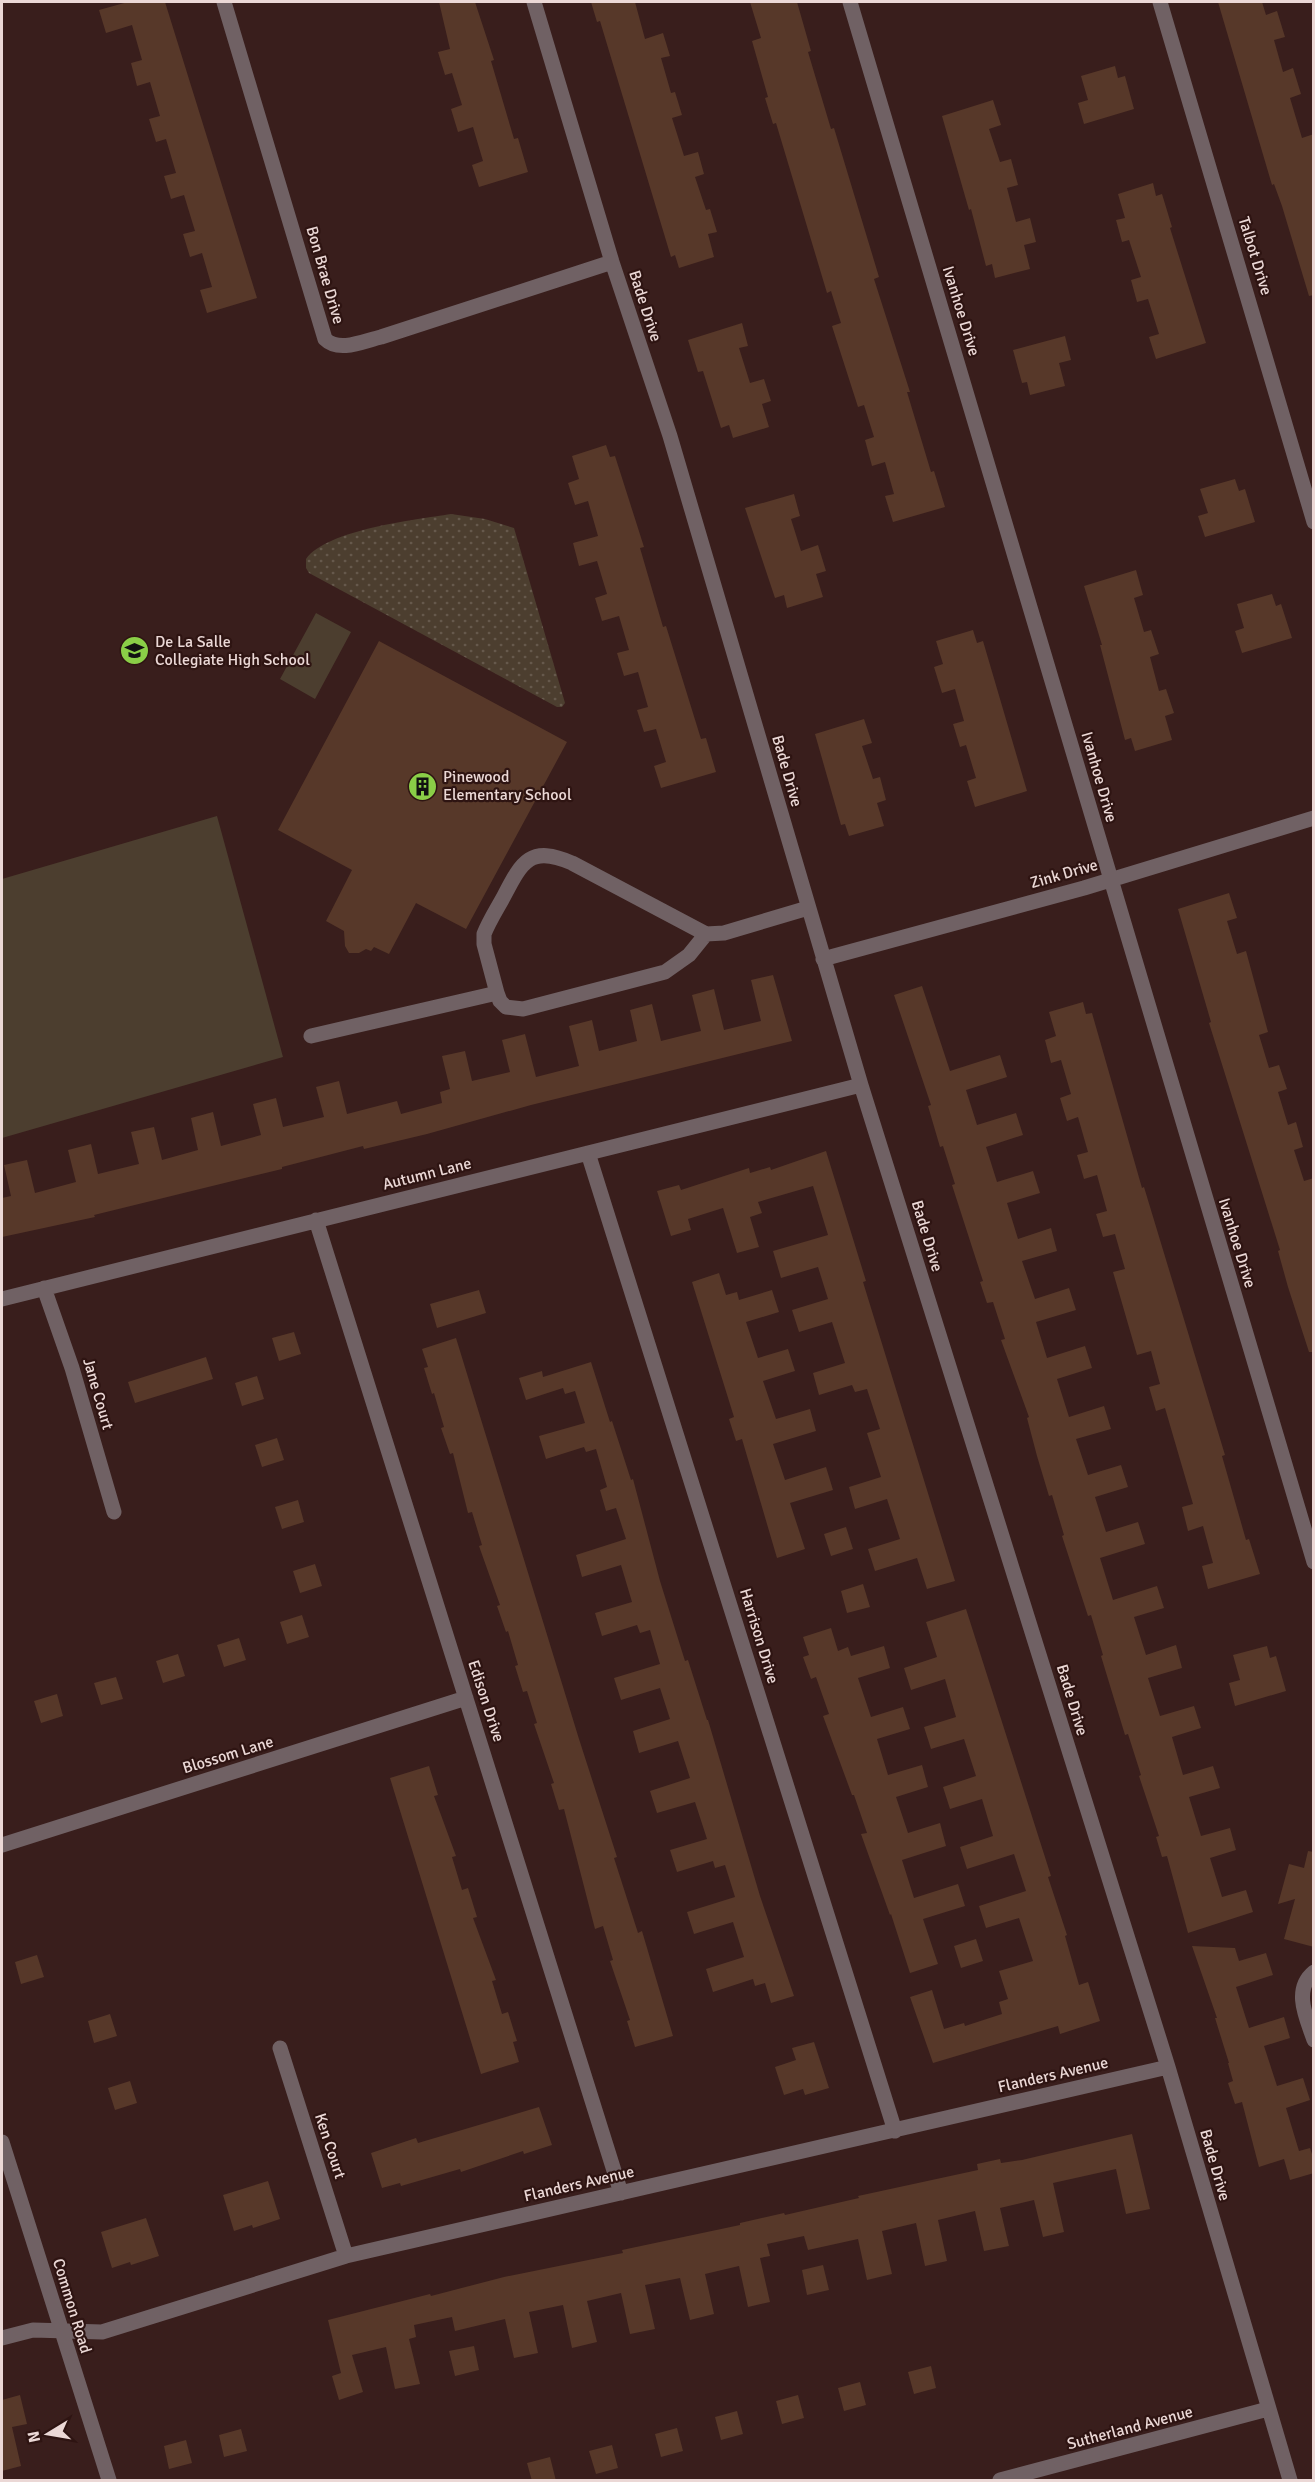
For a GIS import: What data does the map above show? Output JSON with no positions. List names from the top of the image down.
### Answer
{
  "streets": {
    "street": [
      "Talbot Drive",
      "Bon Brae Drive",
      "Bade Drive",
      "Ivanhoe Drive",
      "Zink Drive",
      "Autumn Lane",
      "Jane Court",
      "Harrison Drive",
      "Edison Drive",
      "Blossom Lane",
      "Flanders Avenue",
      "Ken Court",
      "Common Road",
      "Sutherland Avenue"
    ]
  },
  "crossings": [
    ["Bon Brae Drive", "Bade Drive"],
    ["Bade Drive", "Zink Drive"],
    ["Bade Drive", "Autumn Lane"],
    ["Bade Drive", "Flanders Avenue"],
    ["Bade Drive", "Sutherland Avenue"],
    ["Ivanhoe Drive", "Zink Drive"],
    ["Autumn Lane", "Jane Court"],
    ["Autumn Lane", "Harrison Drive"],
    ["Autumn Lane", "Edison Drive"],
    ["Harrison Drive", "Flanders Avenue"],
    ["Edison Drive", "Blossom Lane"],
    ["Edison Drive", "Flanders Avenue"],
    ["Flanders Avenue", "Ken Court"],
    ["Flanders Avenue", "Common Road"]
  ],
  "places": {
    "school or university": ["De La Salle Collegiate High School"],
    "building": ["Pinewood Elementary School"]
  },
  "north": "left"
}
